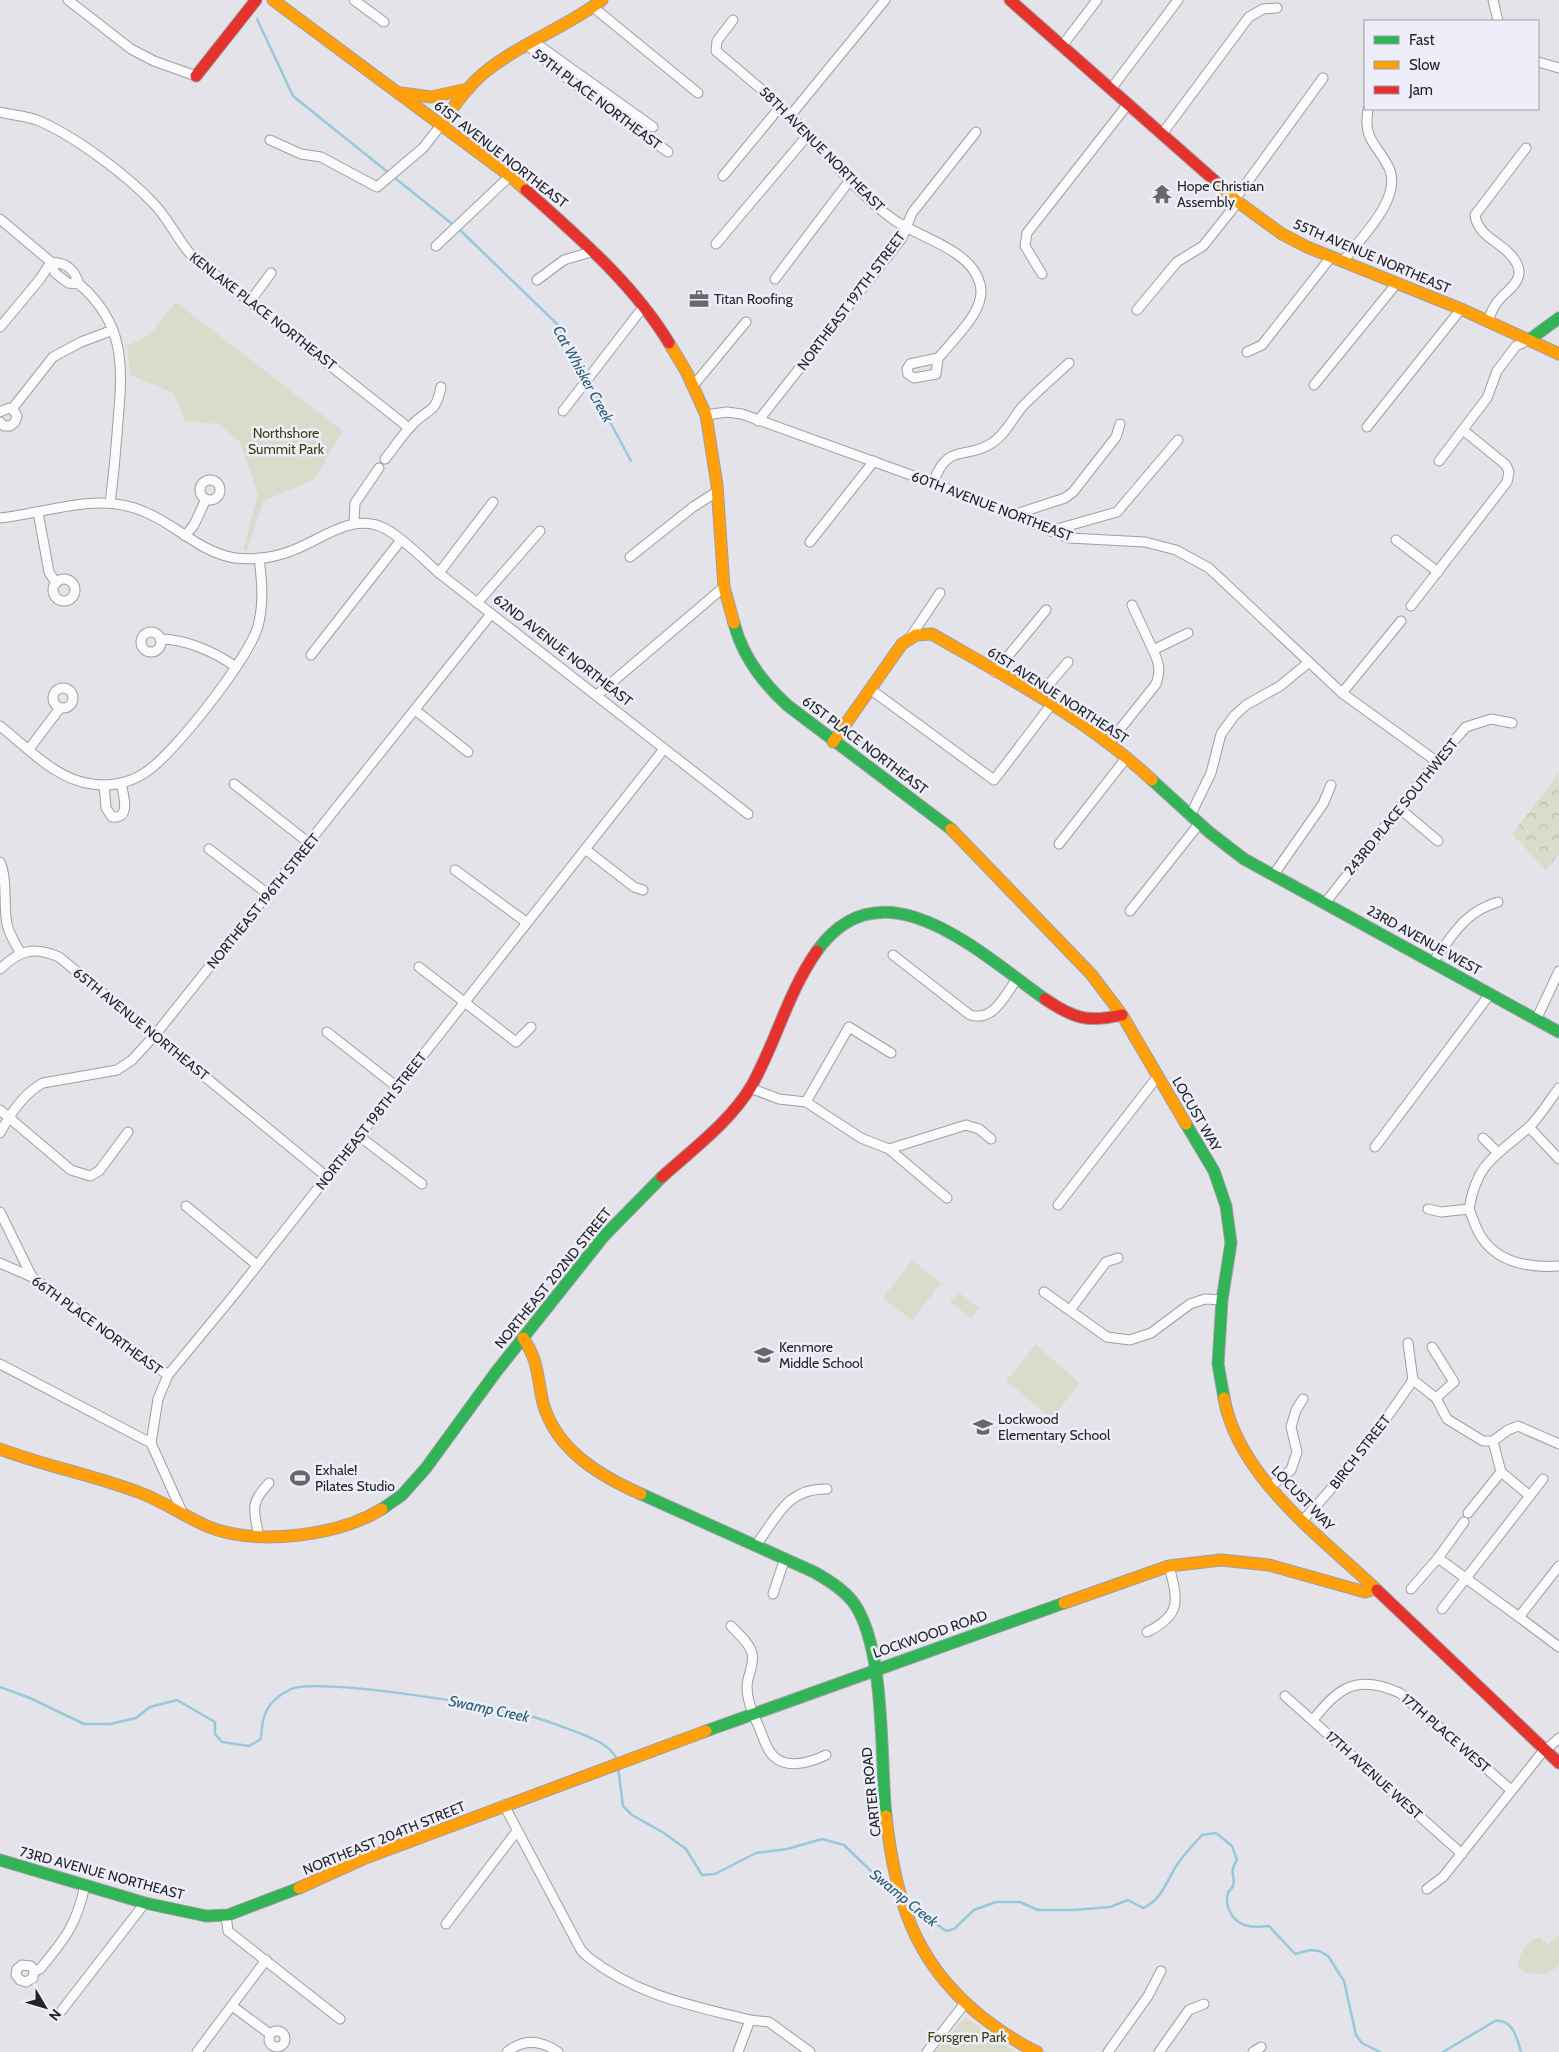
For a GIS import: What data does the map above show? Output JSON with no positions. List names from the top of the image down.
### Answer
{
  "streets": {
    "street": [
      "59TH PLACE NORTHEAST",
      "58TH AVENUE NORTHEAST",
      "61ST AVENUE NORTHEAST",
      "55TH AVENUE NORTHEAST",
      "NORTHEAST 197TH STREET",
      "KENLAKE PLACE NORTHEAST",
      "60TH AVENUE NORTHEAST",
      "62ND AVENUE NORTHEAST",
      "61ST PLACE NORTHEAST",
      "243RD PLACE SOUTHWEST",
      "NORTHEAST 196TH STREET",
      "23RD AVENUE WEST",
      "65TH AVENUE NORTHEAST",
      "LOCUST WAY",
      "NORTHEAST 198TH STREET",
      "NORTHEAST 202ND STREET",
      "66TH PLACE NORTHEAST",
      "BIRCH STREET",
      "LOCKWOOD ROAD",
      "17TH PLACE WEST",
      "17TH AVENUE WEST",
      "CARTER ROAD",
      "NORTHEAST 204TH STREET",
      "73RD AVENUE NORTHEAST"
    ]
  },
  "crossings": [
    ["58TH AVENUE NORTHEAST", "NORTHEAST 197TH STREET"],
    ["61ST AVENUE NORTHEAST", "60TH AVENUE NORTHEAST"],
    ["61ST AVENUE NORTHEAST", "61ST PLACE NORTHEAST"],
    ["61ST AVENUE NORTHEAST", "23RD AVENUE WEST"],
    ["NORTHEAST 197TH STREET", "60TH AVENUE NORTHEAST"],
    ["60TH AVENUE NORTHEAST", "61ST PLACE NORTHEAST"],
    ["60TH AVENUE NORTHEAST", "243RD PLACE SOUTHWEST"],
    ["62ND AVENUE NORTHEAST", "NORTHEAST 196TH STREET"],
    ["62ND AVENUE NORTHEAST", "NORTHEAST 198TH STREET"],
    ["61ST PLACE NORTHEAST", "LOCUST WAY"],
    ["243RD PLACE SOUTHWEST", "23RD AVENUE WEST"],
    ["NORTHEAST 196TH STREET", "65TH AVENUE NORTHEAST"],
    ["65TH AVENUE NORTHEAST", "NORTHEAST 198TH STREET"],
    ["LOCUST WAY", "BIRCH STREET"],
    ["LOCUST WAY", "LOCKWOOD ROAD"],
    ["NORTHEAST 198TH STREET", "66TH PLACE NORTHEAST"],
    ["NORTHEAST 202ND STREET", "CARTER ROAD"],
    ["LOCKWOOD ROAD", "CARTER ROAD"],
    ["LOCKWOOD ROAD", "NORTHEAST 204TH STREET"],
    ["17TH PLACE WEST", "17TH AVENUE WEST"],
    ["NORTHEAST 204TH STREET", "73RD AVENUE NORTHEAST"]
  ],
  "water": ["Cat Whisker Creek", "Swamp Creek"],
  "parks": ["Northshore Summit Park", "Forsgren Park"],
  "places": {
    "temple": ["Hope Christian Assembly"],
    "office": ["Titan Roofing"],
    "school or university": ["Kenmore Middle School", "Lockwood Elementary School"],
    "sports": ["Exhale! Pilates Studio"]
  },
  "legend": ["Fast", "Slow", "Jam"],
  "north": "bottom right"
}
